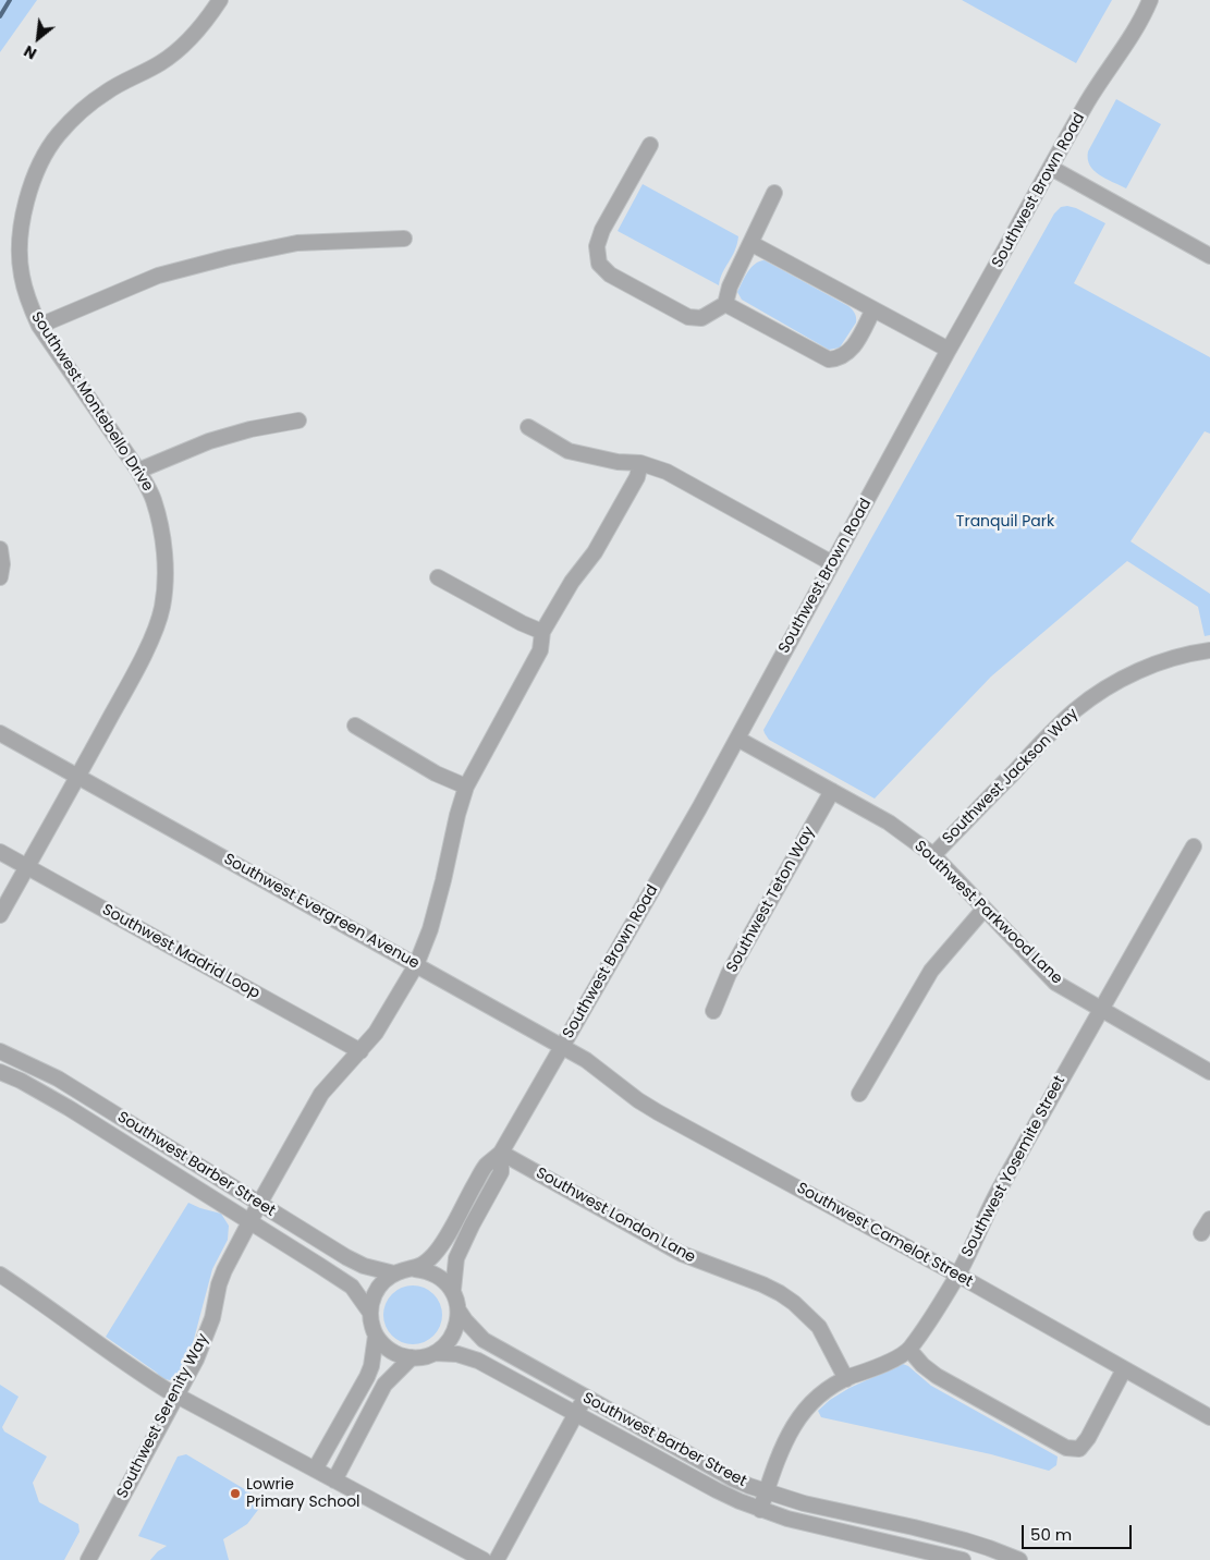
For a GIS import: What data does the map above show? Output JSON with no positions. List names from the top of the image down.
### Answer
{
  "streets": {
    "street": [
      "Southwest Brown Road",
      "Southwest Montebello Drive",
      "Southwest Jackson Way",
      "Southwest Teton Way",
      "Southwest Evergreen Avenue",
      "Southwest Parkwood Lane",
      "Southwest Madrid Loop",
      "Southwest Barber Street",
      "Southwest Yosemite Street",
      "Southwest London Lane",
      "Southwest Camelot Street",
      "Southwest Serenity Way"
    ]
  },
  "crossings": [
    ["Southwest Brown Road", "Southwest Evergreen Avenue"],
    ["Southwest Brown Road", "Southwest Parkwood Lane"],
    ["Southwest Brown Road", "Southwest Barber Street"],
    ["Southwest Brown Road", "Southwest London Lane"],
    ["Southwest Brown Road", "Southwest Camelot Street"],
    ["Southwest Montebello Drive", "Southwest Evergreen Avenue"],
    ["Southwest Montebello Drive", "Southwest Madrid Loop"],
    ["Southwest Jackson Way", "Southwest Parkwood Lane"],
    ["Southwest Teton Way", "Southwest Parkwood Lane"],
    ["Southwest Evergreen Avenue", "Southwest Camelot Street"],
    ["Southwest Evergreen Avenue", "Southwest Serenity Way"],
    ["Southwest Parkwood Lane", "Southwest Yosemite Street"],
    ["Southwest Madrid Loop", "Southwest Serenity Way"],
    ["Southwest Barber Street", "Southwest Yosemite Street"],
    ["Southwest Barber Street", "Southwest Serenity Way"],
    ["Southwest Yosemite Street", "Southwest London Lane"],
    ["Southwest Yosemite Street", "Southwest Camelot Street"]
  ],
  "parks": ["Tranquil Park"],
  "places": ["Lowrie Primary School"],
  "scale_bar": "50 m",
  "north": "bottom left"
}
